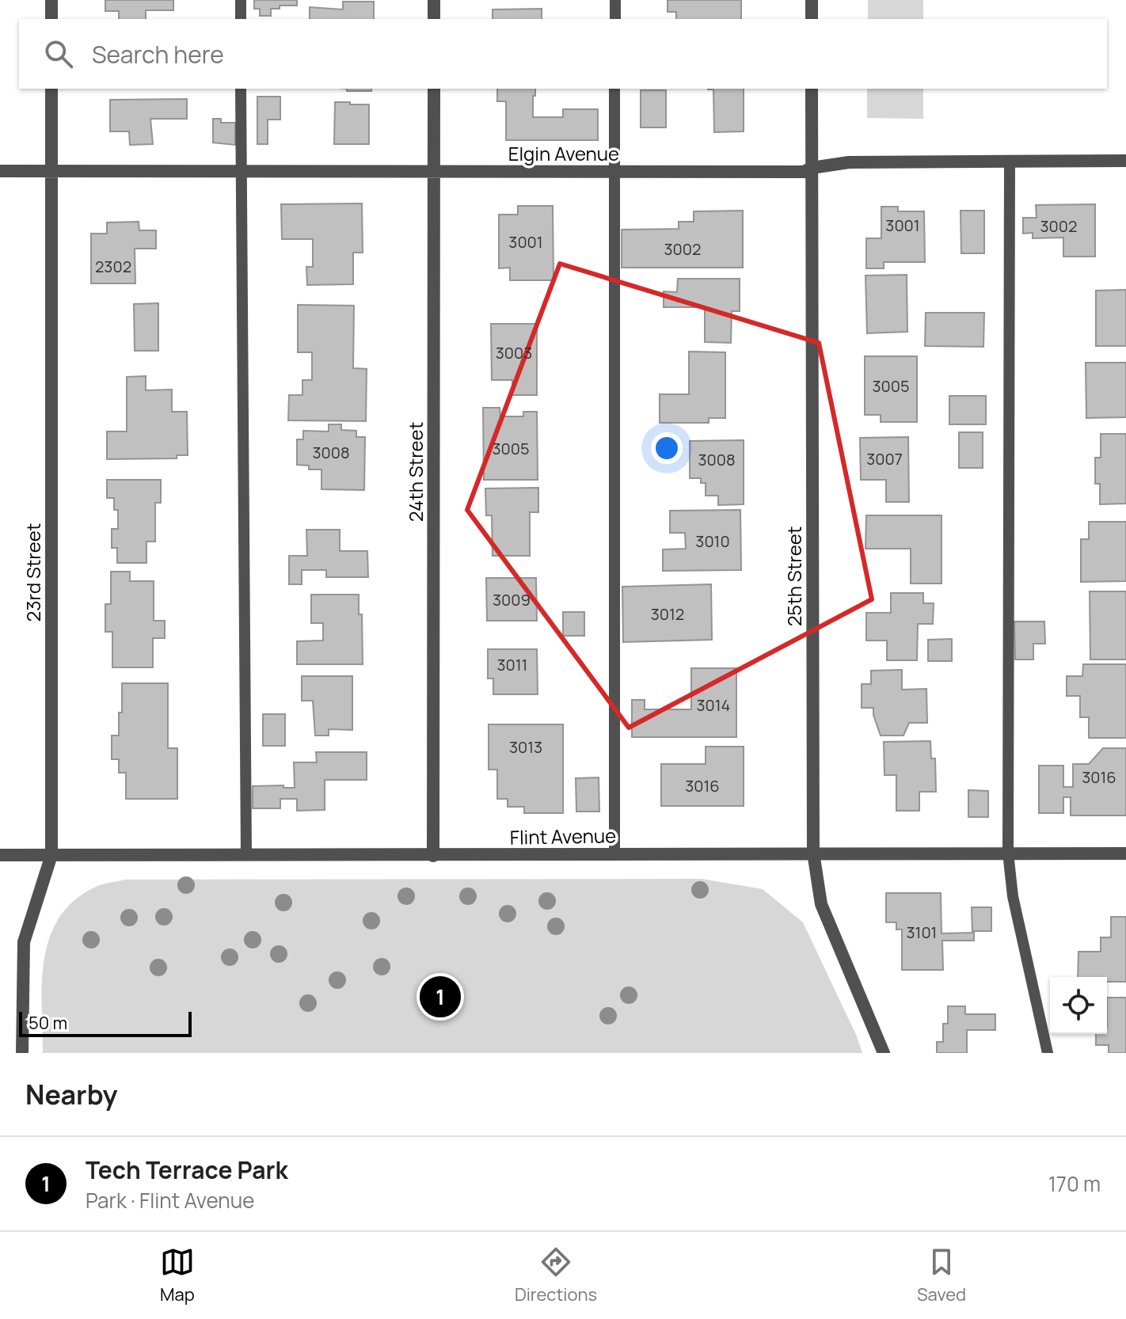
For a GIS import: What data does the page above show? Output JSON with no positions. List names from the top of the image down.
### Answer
{
  "streets": {
    "street": [
      "Elgin Avenue",
      "24th Street",
      "23rd Street",
      "25th Street",
      "Flint Avenue"
    ]
  },
  "crossings": [
    ["Elgin Avenue", "24th Street"],
    ["Elgin Avenue", "23rd Street"],
    ["Elgin Avenue", "25th Street"],
    ["24th Street", "Flint Avenue"],
    ["23rd Street", "Flint Avenue"],
    ["25th Street", "Flint Avenue"]
  ],
  "house_numbers": [
    "3001",
    "3002",
    "3001",
    "3002",
    "2302",
    "3003",
    "3005",
    "3005",
    "3008",
    "3007",
    "3008",
    "3010",
    "3009",
    "3012",
    "3011",
    "3014",
    "3013",
    "3016",
    "3016",
    "3101"
  ],
  "scale_bar": "50 m",
  "page": {
    "search": "Search here",
    "pins": "1",
    "scale": "50 m",
    "heading": "Nearby",
    "list": [
      {
        "mark": "1",
        "name": "Tech Terrace Park",
        "note": "Park · Flint Avenue",
        "value": "170 m"
      }
    ],
    "nav": ["Map", "Directions", "Saved"]
  }
}
